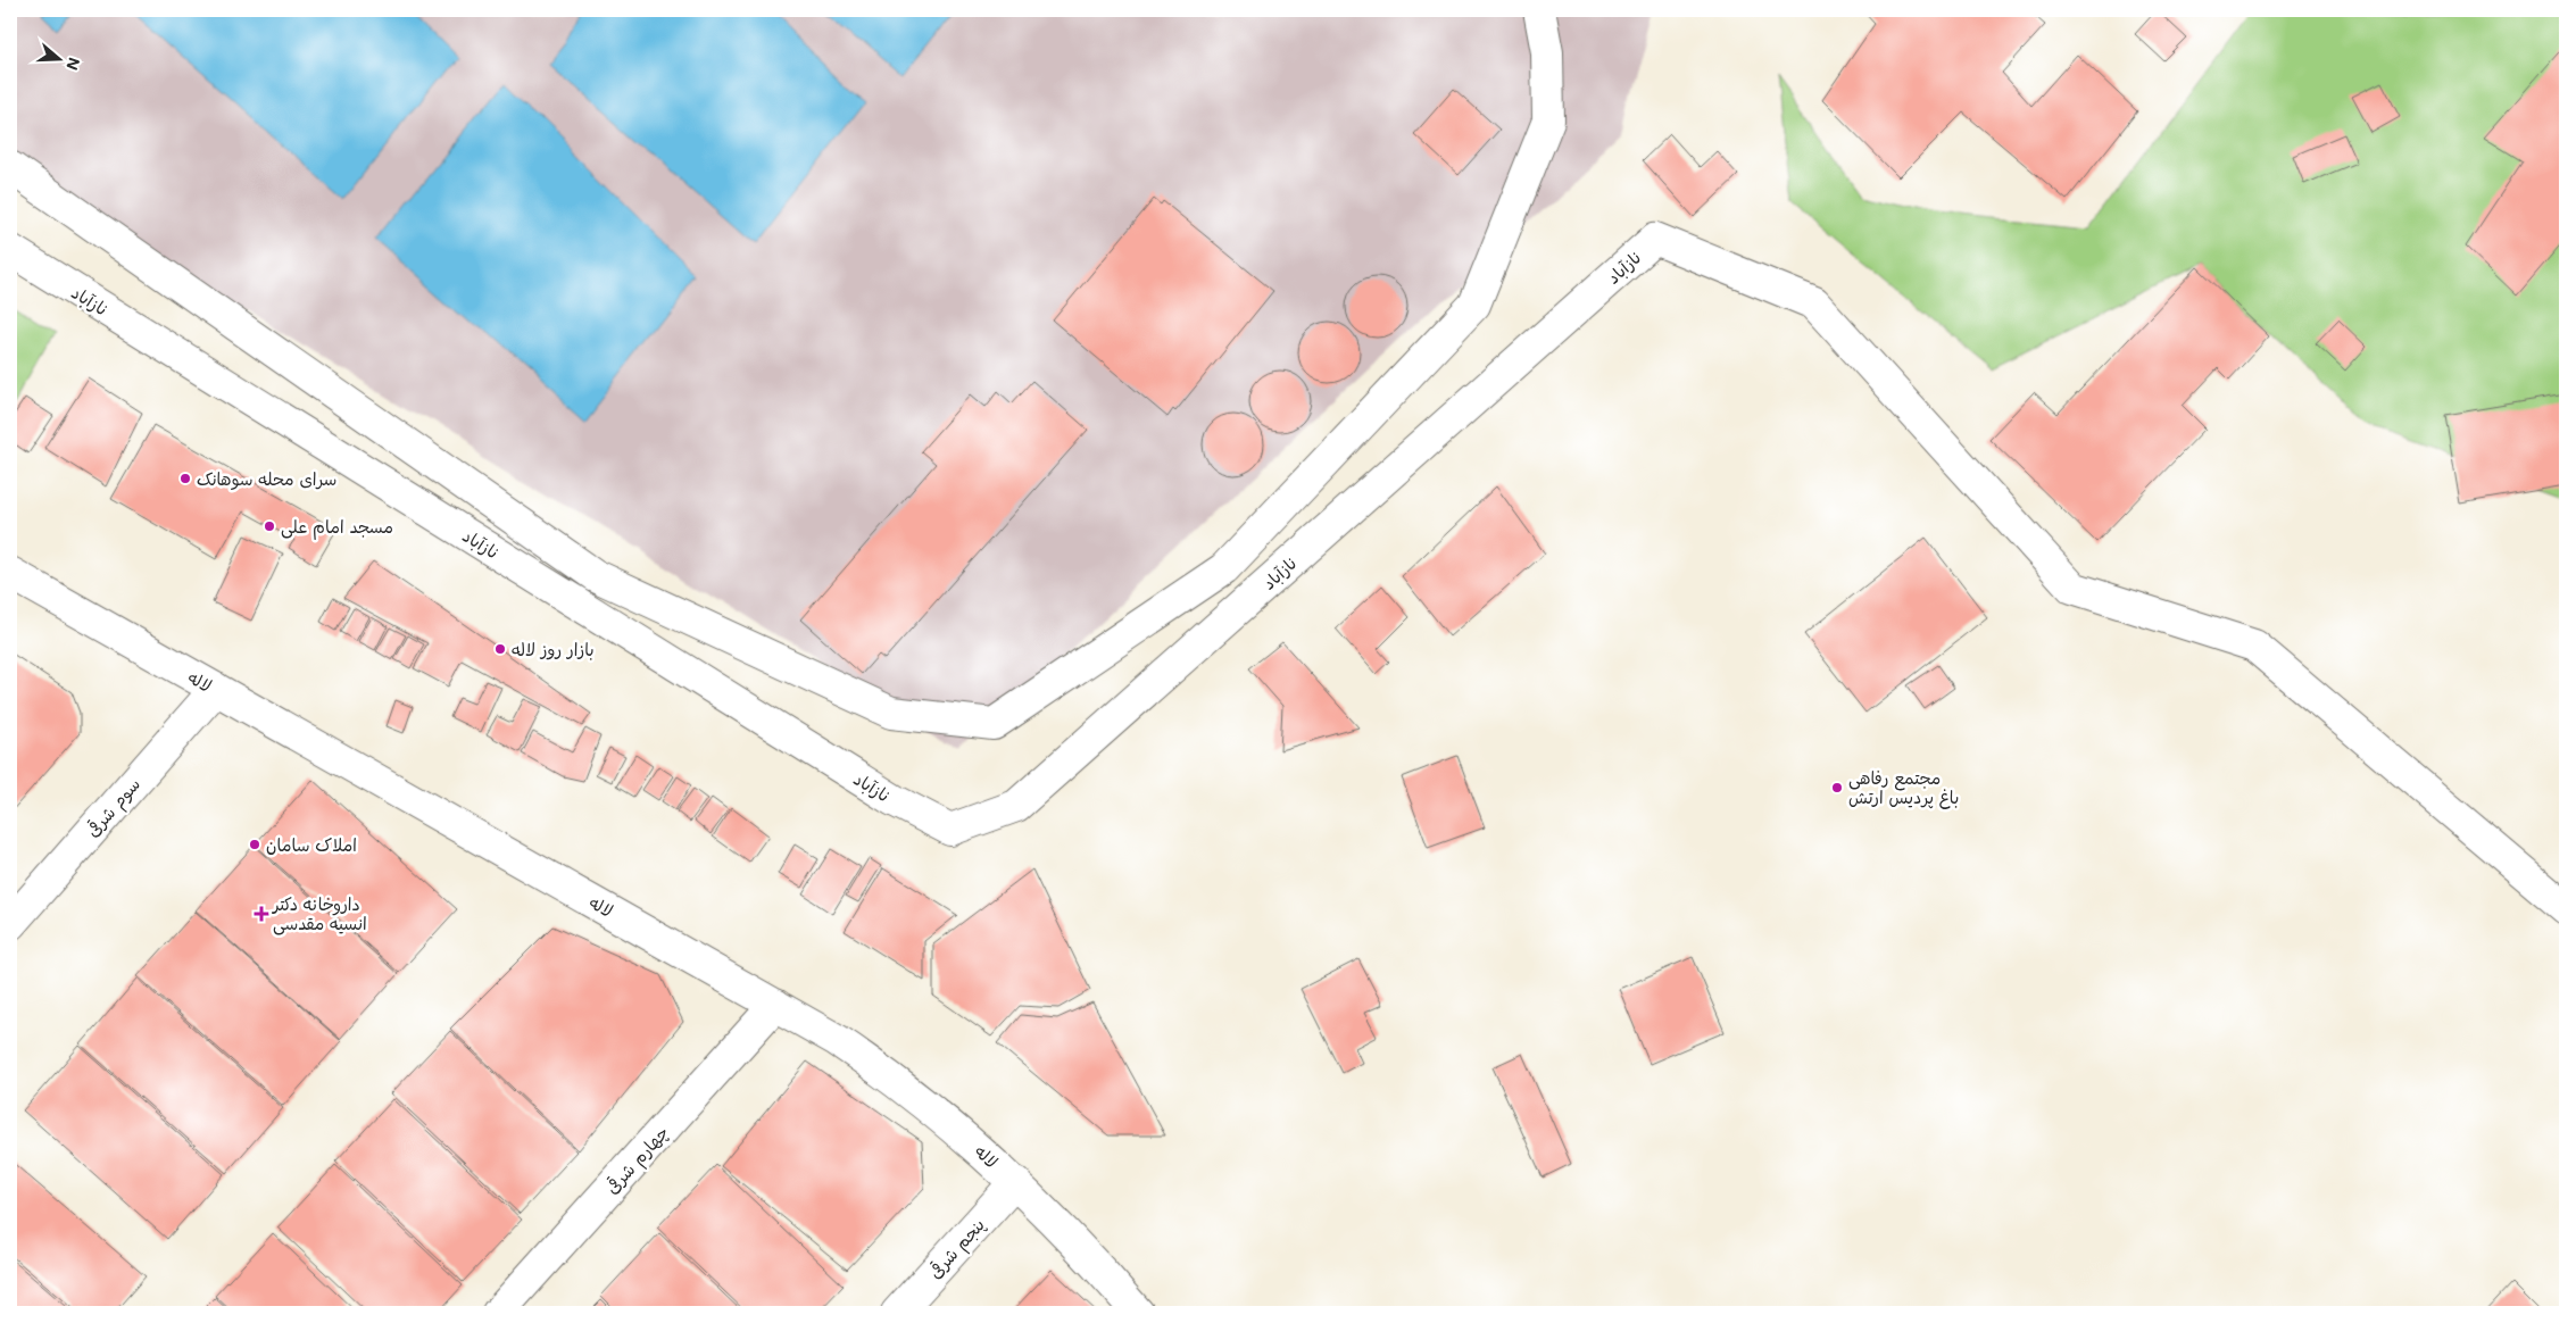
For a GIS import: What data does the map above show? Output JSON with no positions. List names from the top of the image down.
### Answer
{
  "streets": {
    "street": [
      "نازآباد",
      "لاله",
      "سوم شرقی",
      "چهارم شرقی",
      "پنجم شرقی"
    ]
  },
  "crossings": [
    ["لاله", "سوم شرقی"],
    ["لاله", "چهارم شرقی"],
    ["لاله", "پنجم شرقی"]
  ],
  "places": {
    "other": [
      "سرای محله سوهانک",
      "مسجد امام علی",
      "بازار روز لاله",
      "مجتمع رفاهی باغ پردیس ارتش",
      "املاک سامان"
    ],
    "health": ["داروخانه دکتر انسیه مقدسی"]
  },
  "north": "right"
}
